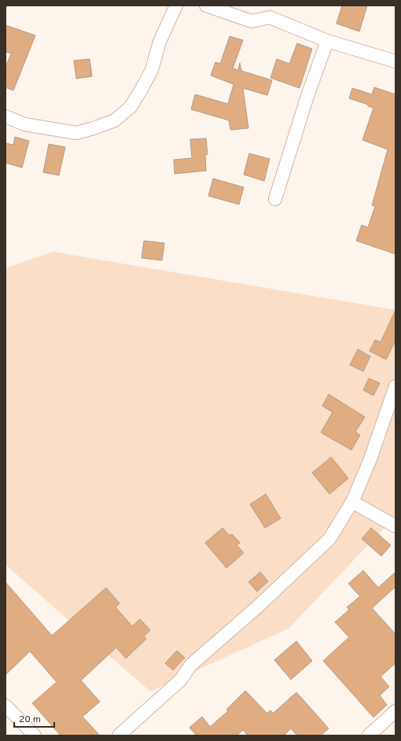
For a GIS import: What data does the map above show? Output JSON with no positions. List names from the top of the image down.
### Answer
{
  "scale_bar": "20 m"
}
